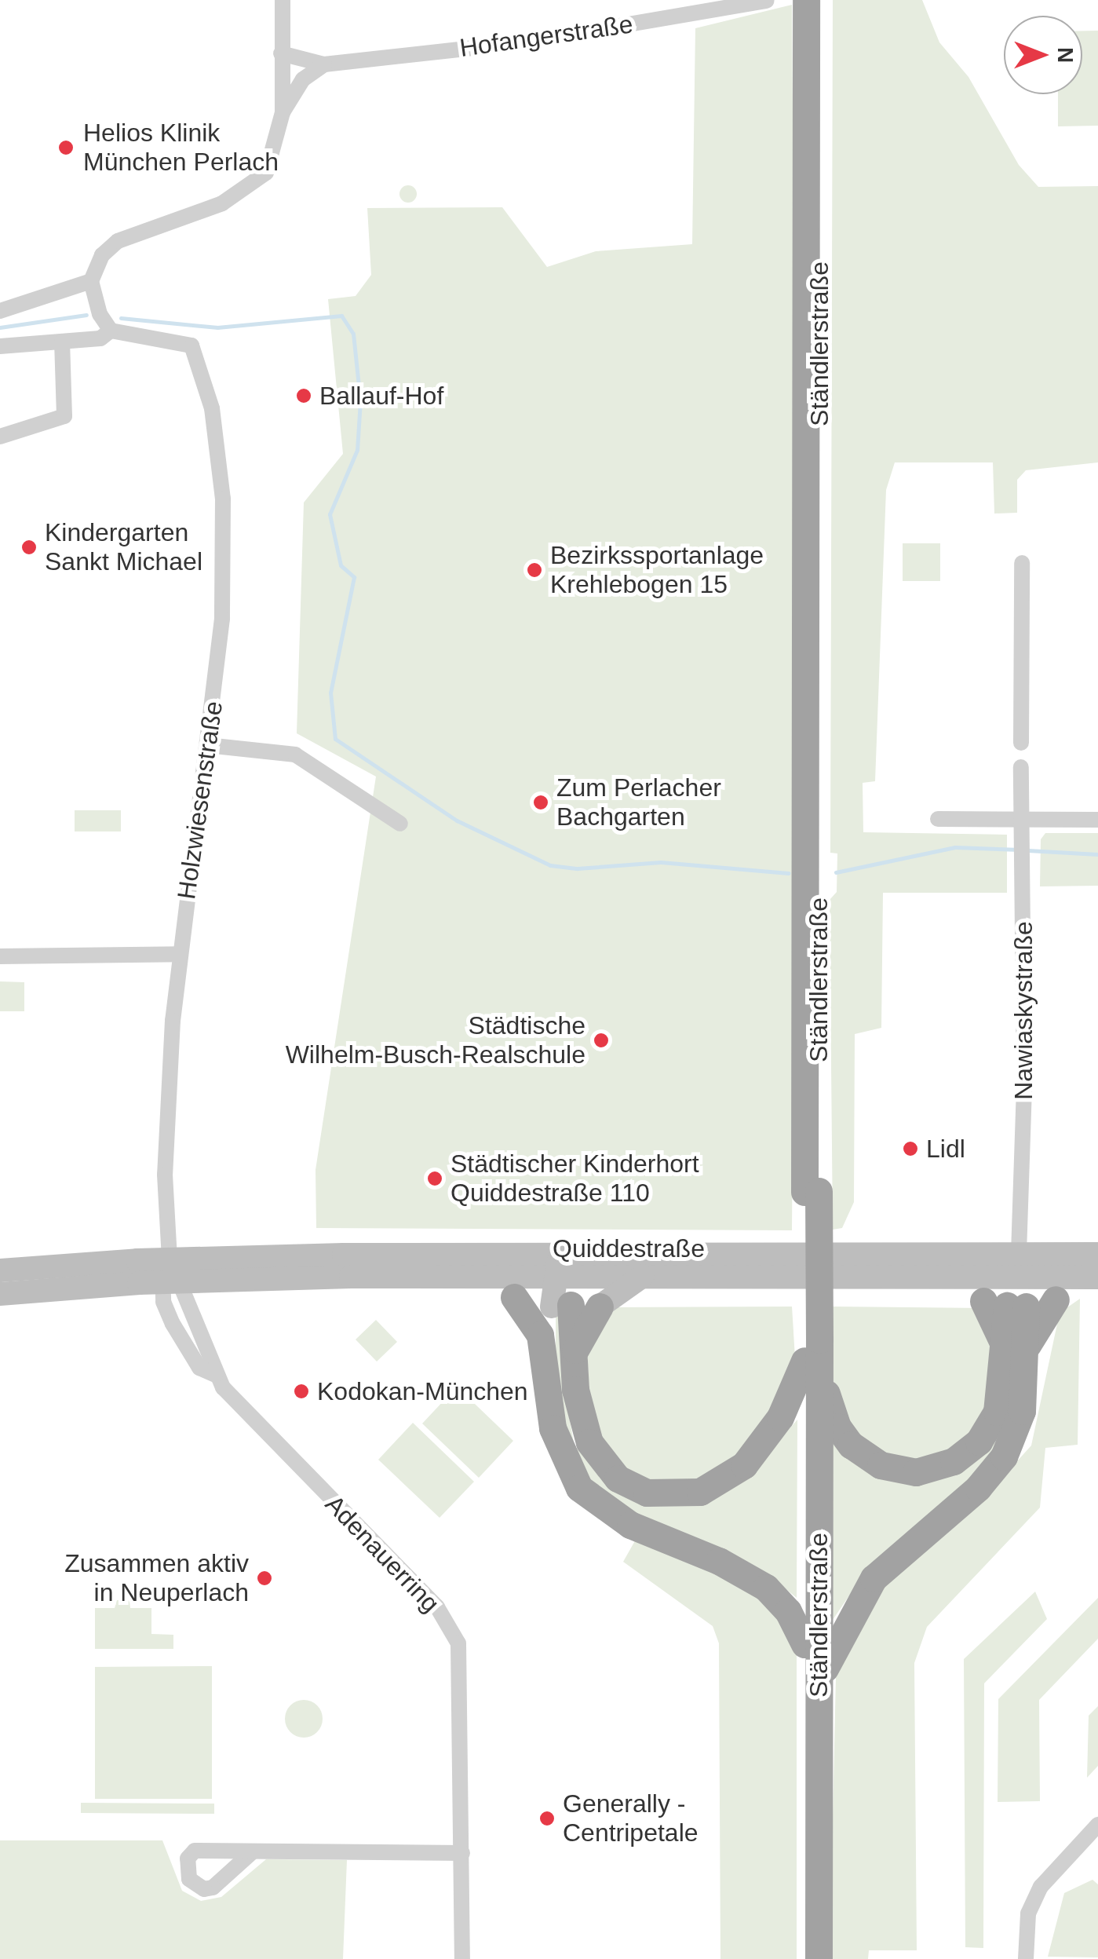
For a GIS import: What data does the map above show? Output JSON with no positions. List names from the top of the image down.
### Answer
{
  "streets": {
    "highway": ["Ständlerstraße"],
    "main road": ["Quiddestraße"],
    "street": [
      "Hofangerstraße",
      "Holzwiesenstraße",
      "Nawiaskystraße",
      "Adenauerring"
    ]
  },
  "crossings": [
    ["Holzwiesenstraße", "Quiddestraße"],
    ["Nawiaskystraße", "Quiddestraße"],
    ["Quiddestraße", "Adenauerring"]
  ],
  "places": [
    "Helios Klinik München Perlach",
    "Ballauf-Hof",
    "Kindergarten Sankt Michael",
    "Bezirkssportanlage Krehlebogen 15",
    "Zum Perlacher Bachgarten",
    "Städtische Wilhelm-Busch-Realschule",
    "Lidl",
    "Städtischer Kinderhort Quiddestraße 110",
    "Kodokan-München",
    "Zusammen aktiv in Neuperlach",
    "Generally - Centripetale"
  ],
  "north": "right"
}
